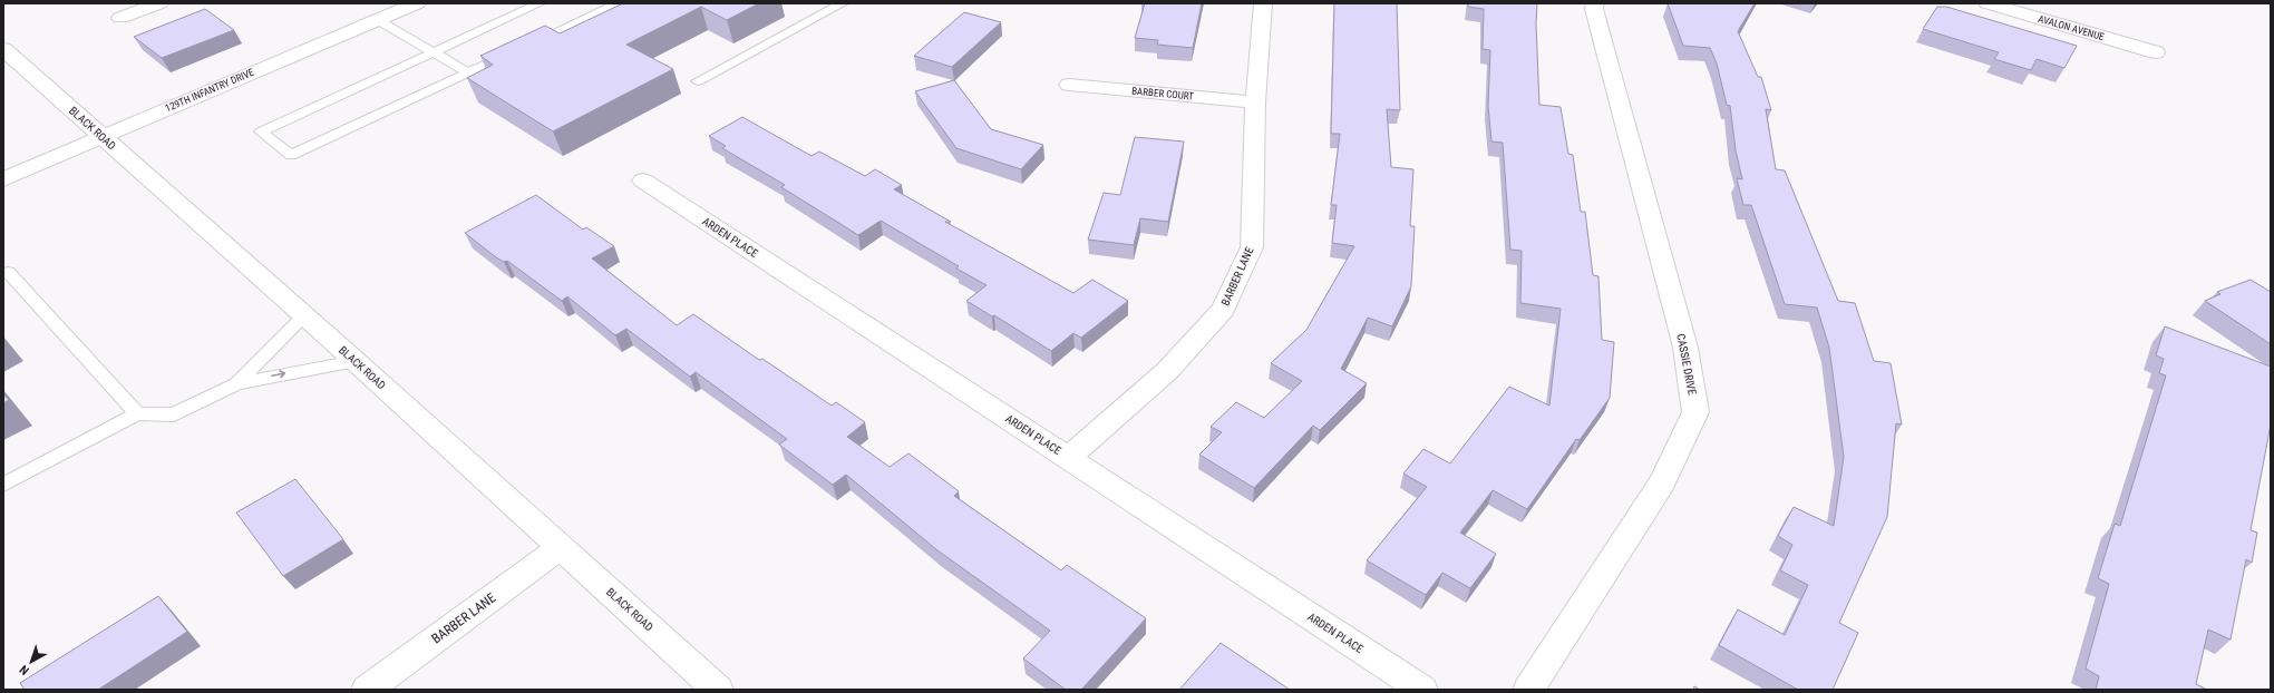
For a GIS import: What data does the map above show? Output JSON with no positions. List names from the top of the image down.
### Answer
{
  "streets": {
    "street": [
      "AVALON AVENUE",
      "129TH INFANTRY DRIVE",
      "BARBER COURT",
      "BLACK ROAD",
      "ARDEN PLACE",
      "BARBER LANE",
      "CASSIE DRIVE"
    ]
  },
  "crossings": [
    ["129TH INFANTRY DRIVE", "BLACK ROAD"],
    ["BARBER COURT", "BARBER LANE"],
    ["BLACK ROAD", "BARBER LANE"],
    ["ARDEN PLACE", "BARBER LANE"]
  ],
  "north": "bottom left"
}
